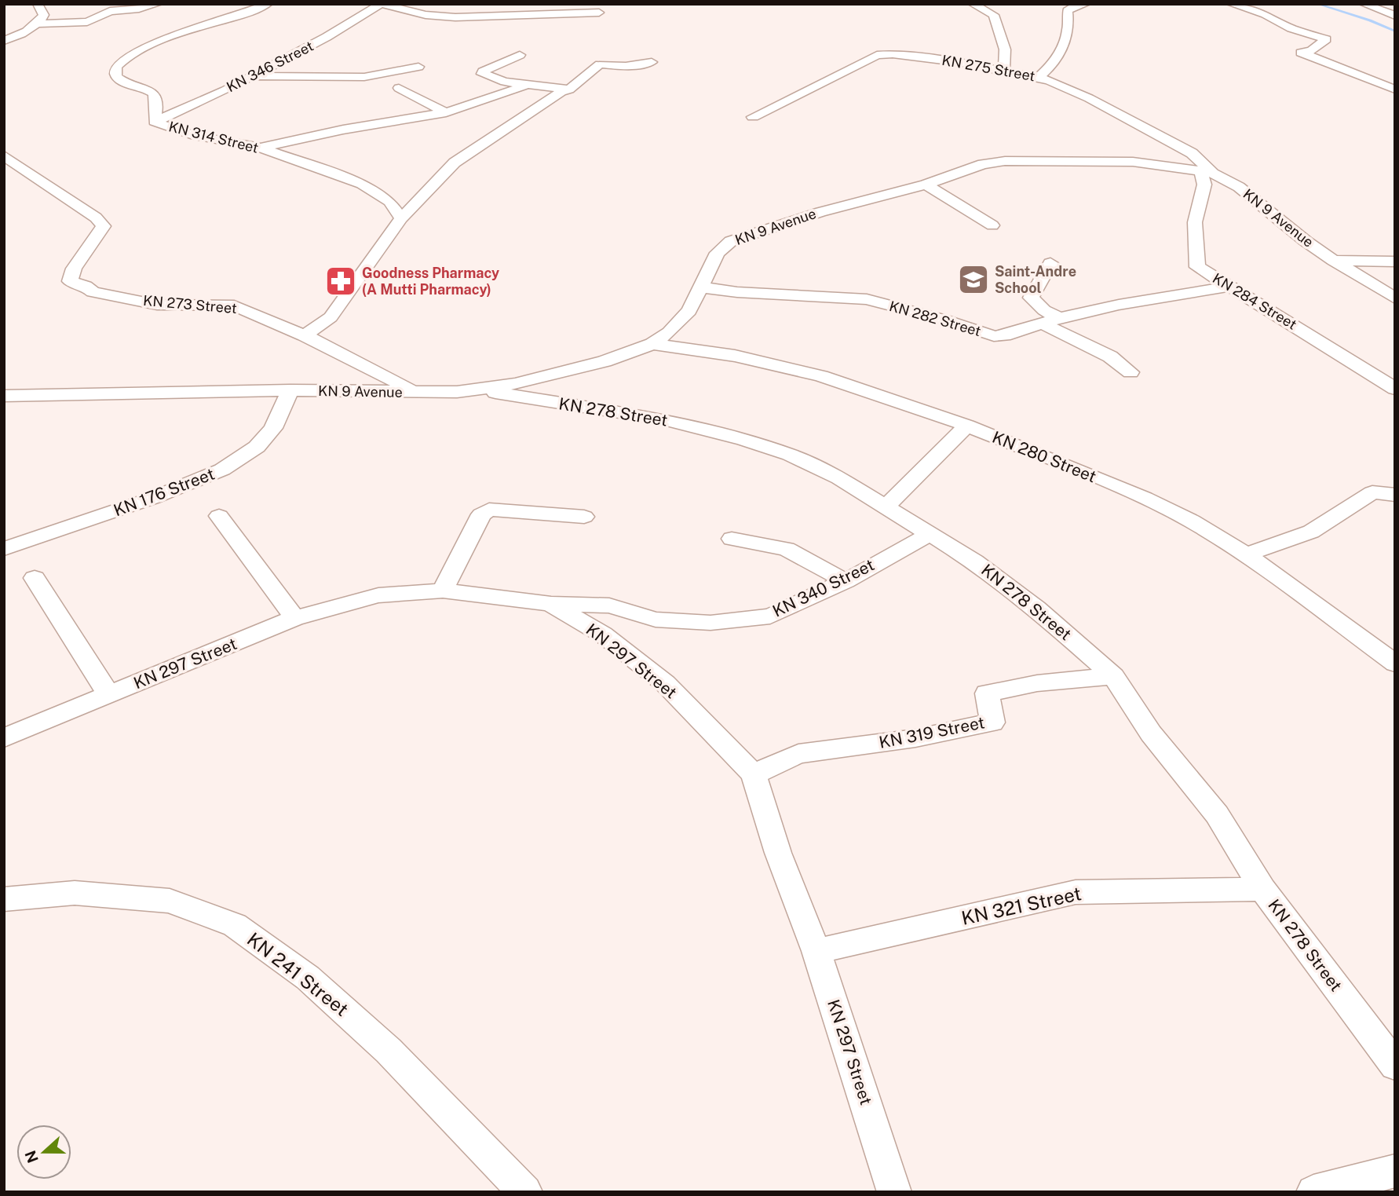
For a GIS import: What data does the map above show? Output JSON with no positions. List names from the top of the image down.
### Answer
{
  "streets": {
    "street": [
      "KN 346 Street",
      "KN 275 Street",
      "KN 314 Street",
      "KN 9 Avenue",
      "KN 284 Street",
      "KN 273 Street",
      "KN 282 Street",
      "KN 278 Street",
      "KN 280 Street",
      "KN 176 Street",
      "KN 340 Street",
      "KN 297 Street",
      "KN 319 Street",
      "KN 321 Street",
      "KN 241 Street"
    ]
  },
  "crossings": [
    ["KN 346 Street", "KN 314 Street"],
    ["KN 275 Street", "KN 9 Avenue"],
    ["KN 275 Street", "KN 284 Street"],
    ["KN 9 Avenue", "KN 284 Street"],
    ["KN 9 Avenue", "KN 273 Street"],
    ["KN 9 Avenue", "KN 282 Street"],
    ["KN 9 Avenue", "KN 278 Street"],
    ["KN 9 Avenue", "KN 280 Street"],
    ["KN 9 Avenue", "KN 176 Street"],
    ["KN 284 Street", "KN 282 Street"],
    ["KN 278 Street", "KN 340 Street"],
    ["KN 278 Street", "KN 319 Street"],
    ["KN 278 Street", "KN 321 Street"],
    ["KN 340 Street", "KN 297 Street"],
    ["KN 297 Street", "KN 319 Street"],
    ["KN 297 Street", "KN 321 Street"]
  ],
  "places": {
    "school or university": ["Saint-Andre School"],
    "pharmacy": ["Goodness Pharmacy (A Mutti Pharmacy)"]
  },
  "north": "left"
}
